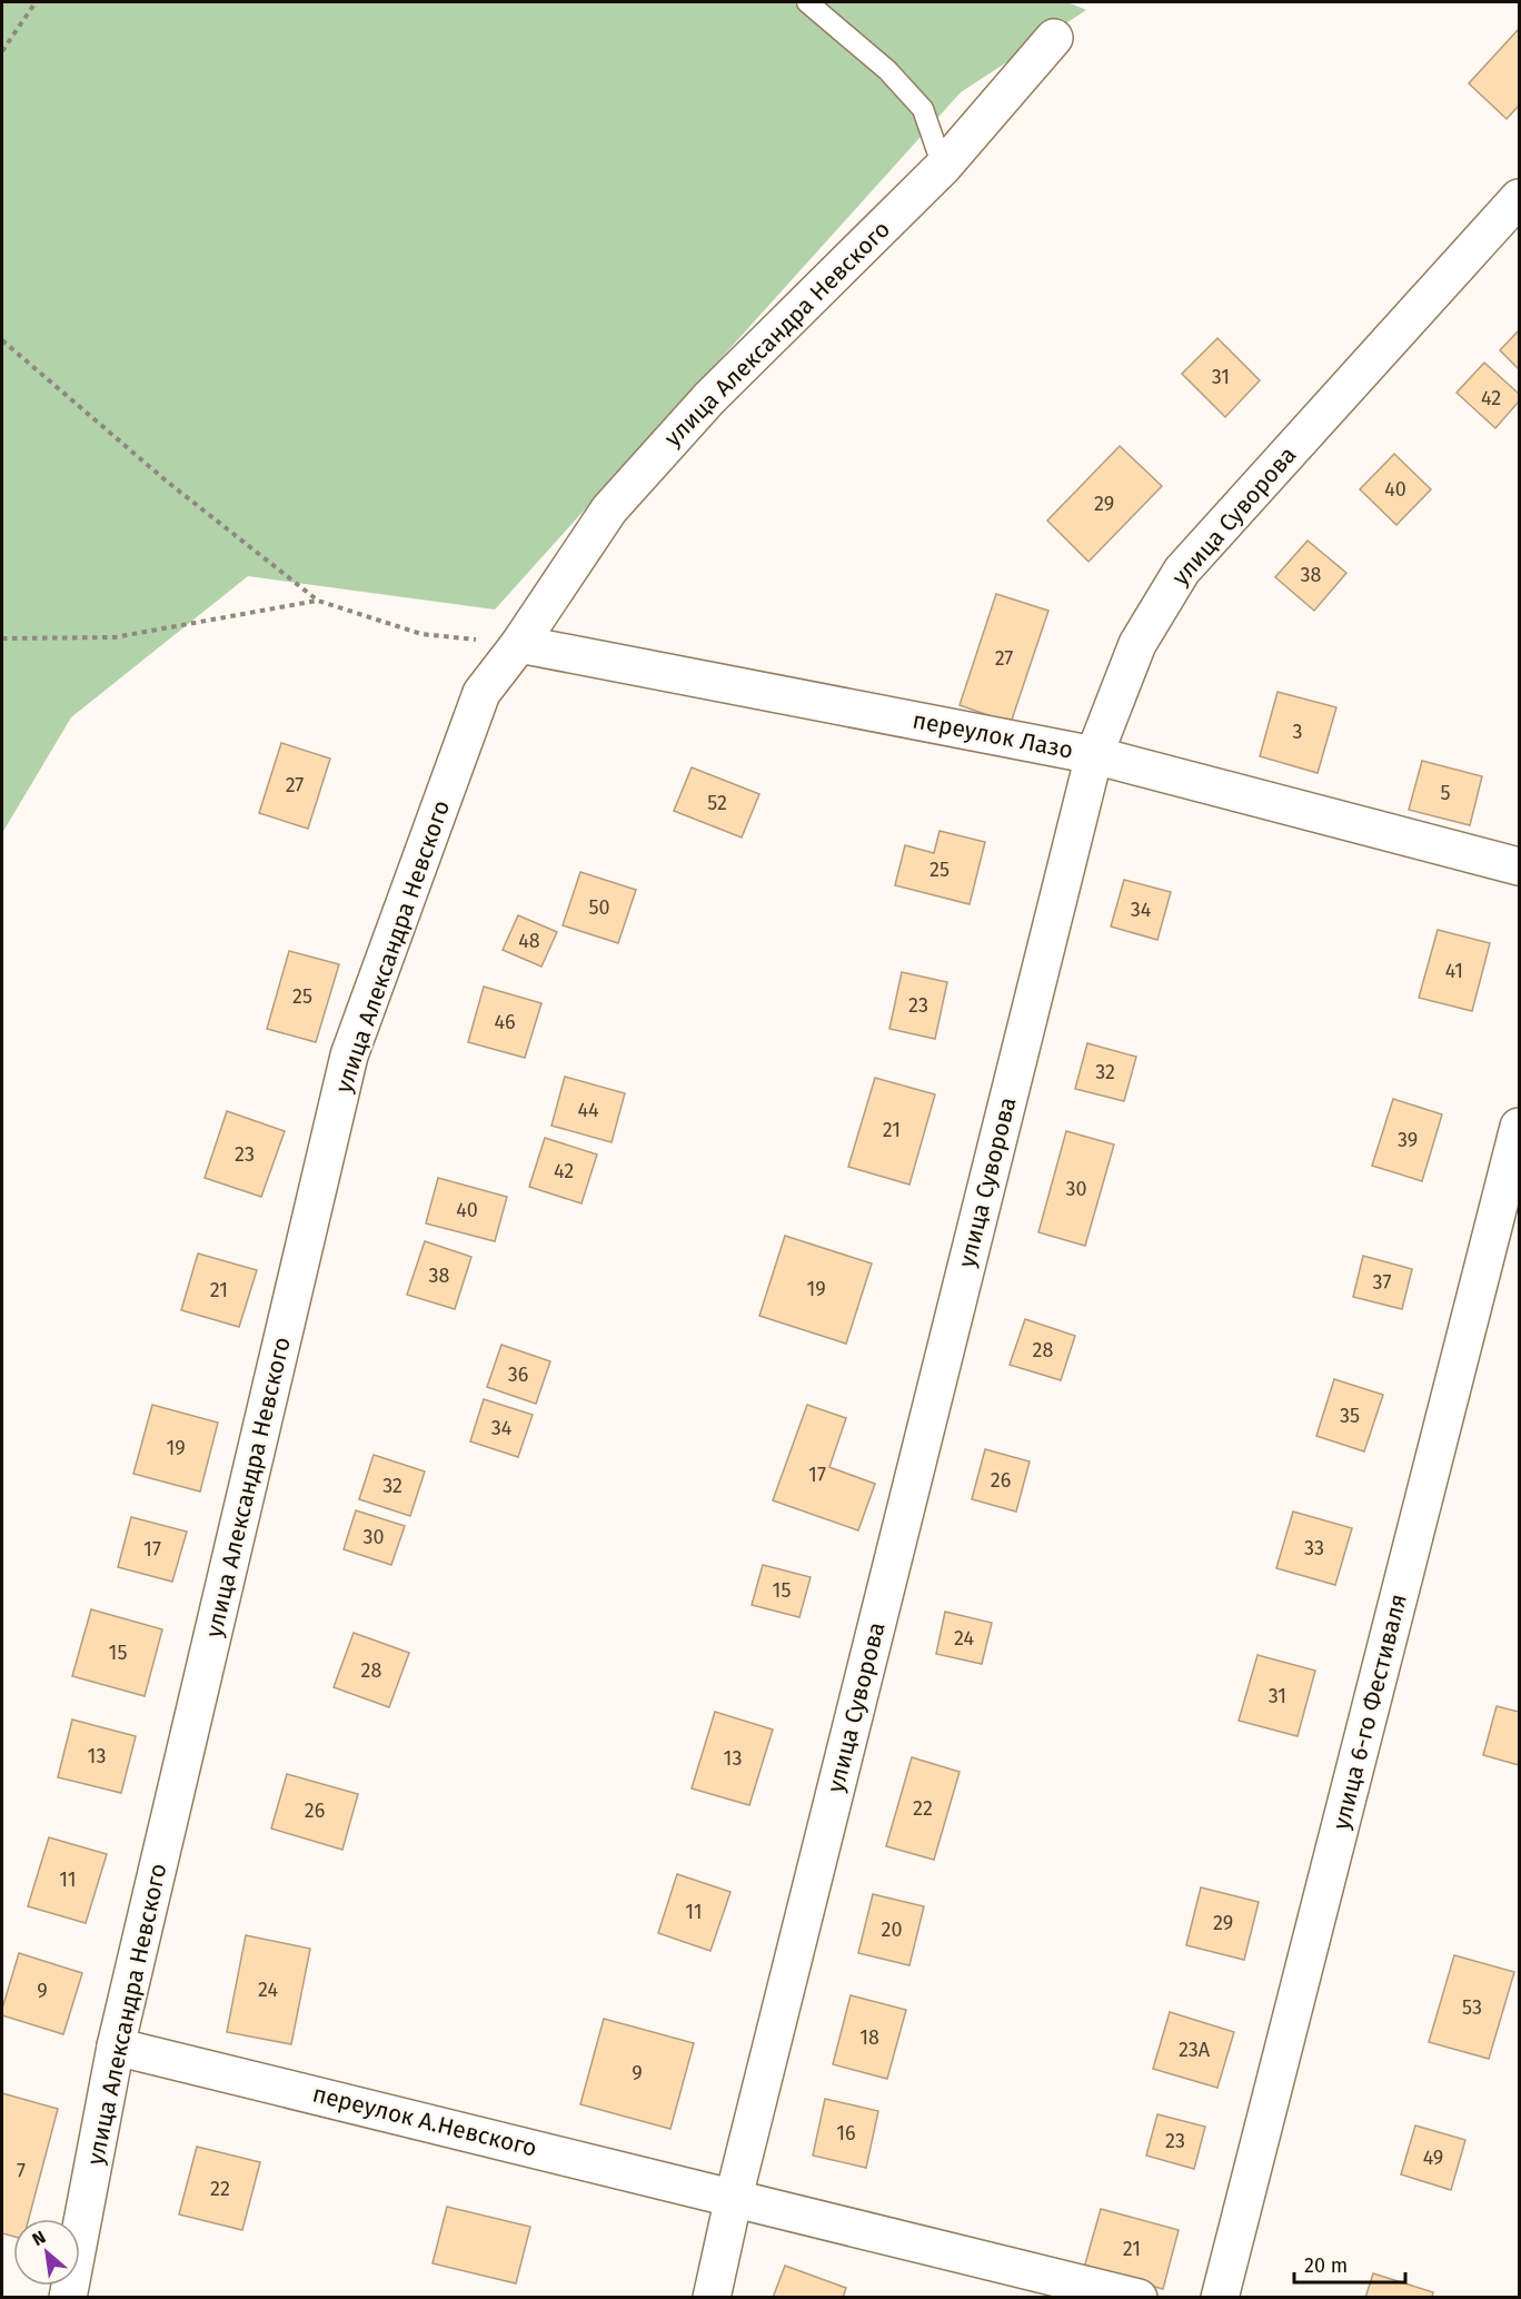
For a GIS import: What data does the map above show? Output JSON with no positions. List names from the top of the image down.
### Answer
{
  "streets": {
    "street": [
      "улица Александра Невского",
      "улица Суворова",
      "переулок Лазо",
      "улица 6-го Фестиваля",
      "переулок А.Невского"
    ]
  },
  "crossings": [
    ["улица Александра Невского", "переулок Лазо"],
    ["улица Александра Невского", "переулок А.Невского"],
    ["улица Суворова", "переулок Лазо"],
    ["улица Суворова", "переулок А.Невского"]
  ],
  "house_numbers": [
    "31",
    "42",
    "40",
    "29",
    "38",
    "27",
    "3",
    "27",
    "5",
    "52",
    "25",
    "50",
    "34",
    "48",
    "41",
    "25",
    "23",
    "46",
    "32",
    "44",
    "21",
    "39",
    "23",
    "42",
    "30",
    "40",
    "38",
    "37",
    "19",
    "21",
    "28",
    "36",
    "35",
    "34",
    "19",
    "17",
    "26",
    "32",
    "30",
    "33",
    "17",
    "15",
    "24",
    "15",
    "28",
    "31",
    "13",
    "13",
    "22",
    "26",
    "11",
    "11",
    "29",
    "20",
    "24",
    "9",
    "53",
    "18",
    "23А",
    "9",
    "16",
    "23",
    "49",
    "7",
    "22",
    "21"
  ],
  "scale_bar": "20 m",
  "north": "top left"
}
